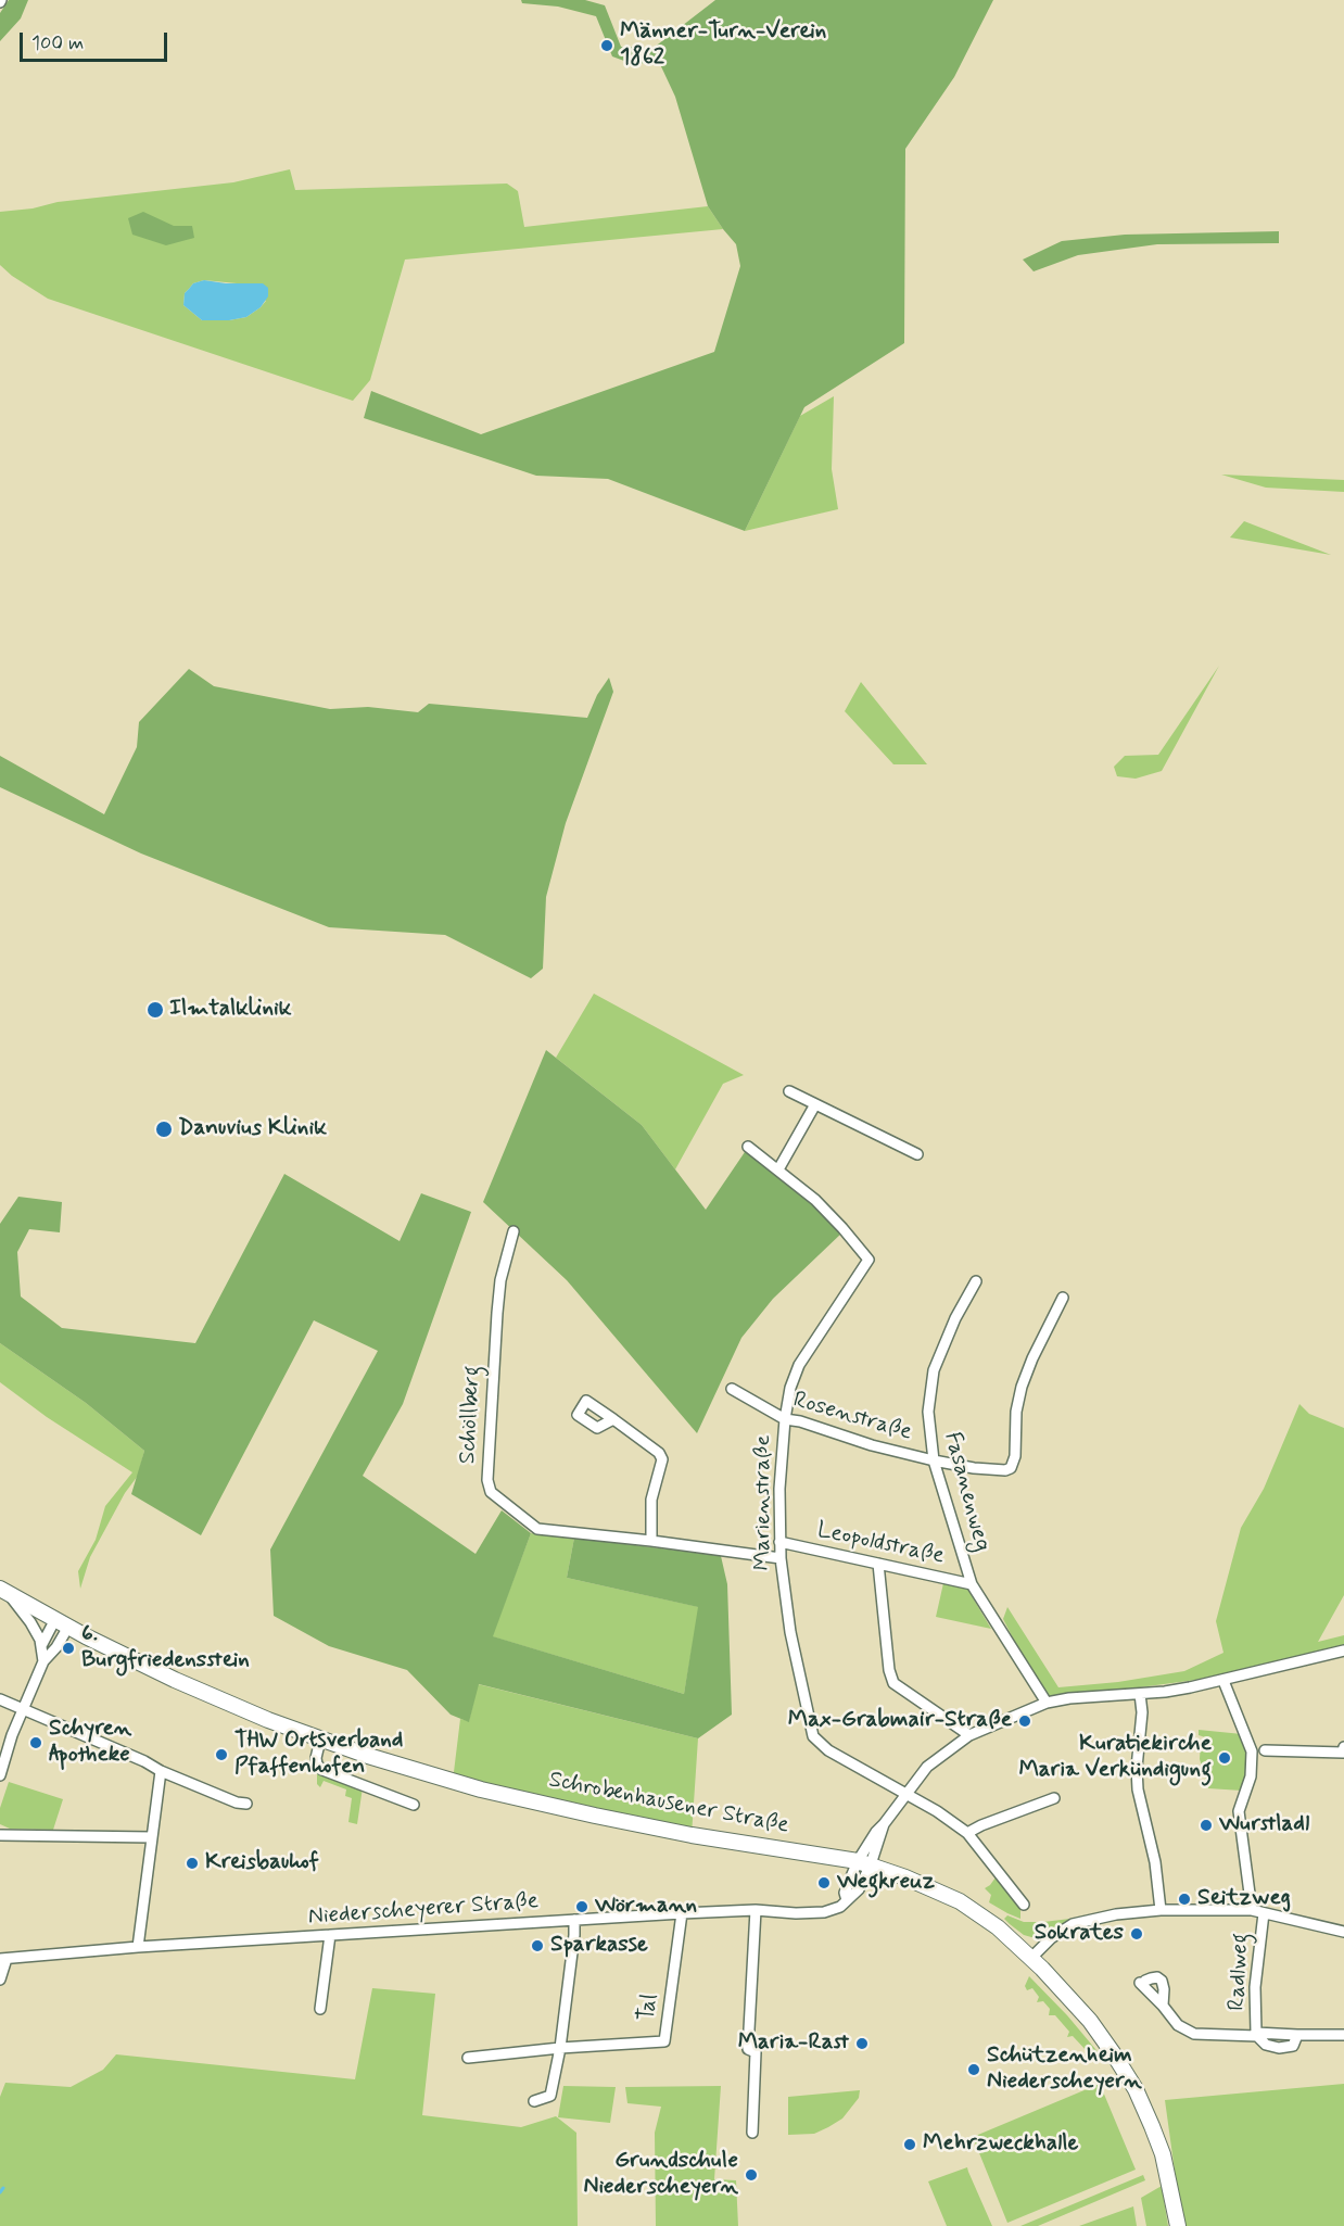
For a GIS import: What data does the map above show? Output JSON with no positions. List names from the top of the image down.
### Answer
{
  "streets": {
    "main road": ["Schrobenhausener Straße"],
    "street": [
      "Schöllberg",
      "Rosenstraße",
      "Fasanenweg",
      "Marienstraße",
      "Leopoldstraße",
      "Niederscheyerer Straße",
      "Radlweg",
      "Tal"
    ]
  },
  "crossings": [
    ["Schöllberg", "Marienstraße"],
    ["Rosenstraße", "Fasanenweg"],
    ["Rosenstraße", "Marienstraße"],
    ["Fasanenweg", "Leopoldstraße"],
    ["Marienstraße", "Leopoldstraße"],
    ["Schrobenhausener Straße", "Niederscheyerer Straße"],
    ["Niederscheyerer Straße", "Tal"]
  ],
  "places": [
    "Männer-Turn-Verein 1862",
    "Ilmtalklinik",
    "Danuvius Klinik",
    "6. Burgfriedensstein",
    "Max-Grabmair-Straße",
    "Schyren Apotheke",
    "THW Ortsverband Pfaffenhofen",
    "Kuratiekirche Maria Verkündigung",
    "Wurstladl",
    "Kreisbauhof",
    "Wegkreuz",
    "Seitzweg",
    "Wörmann",
    "Sokrates",
    "Sparkasse",
    "Maria-Rast",
    "Schützenheim Niederscheyern",
    "Mehrzweckhalle",
    "Grundschule Niederscheyern"
  ],
  "scale_bar": "100 m"
}
